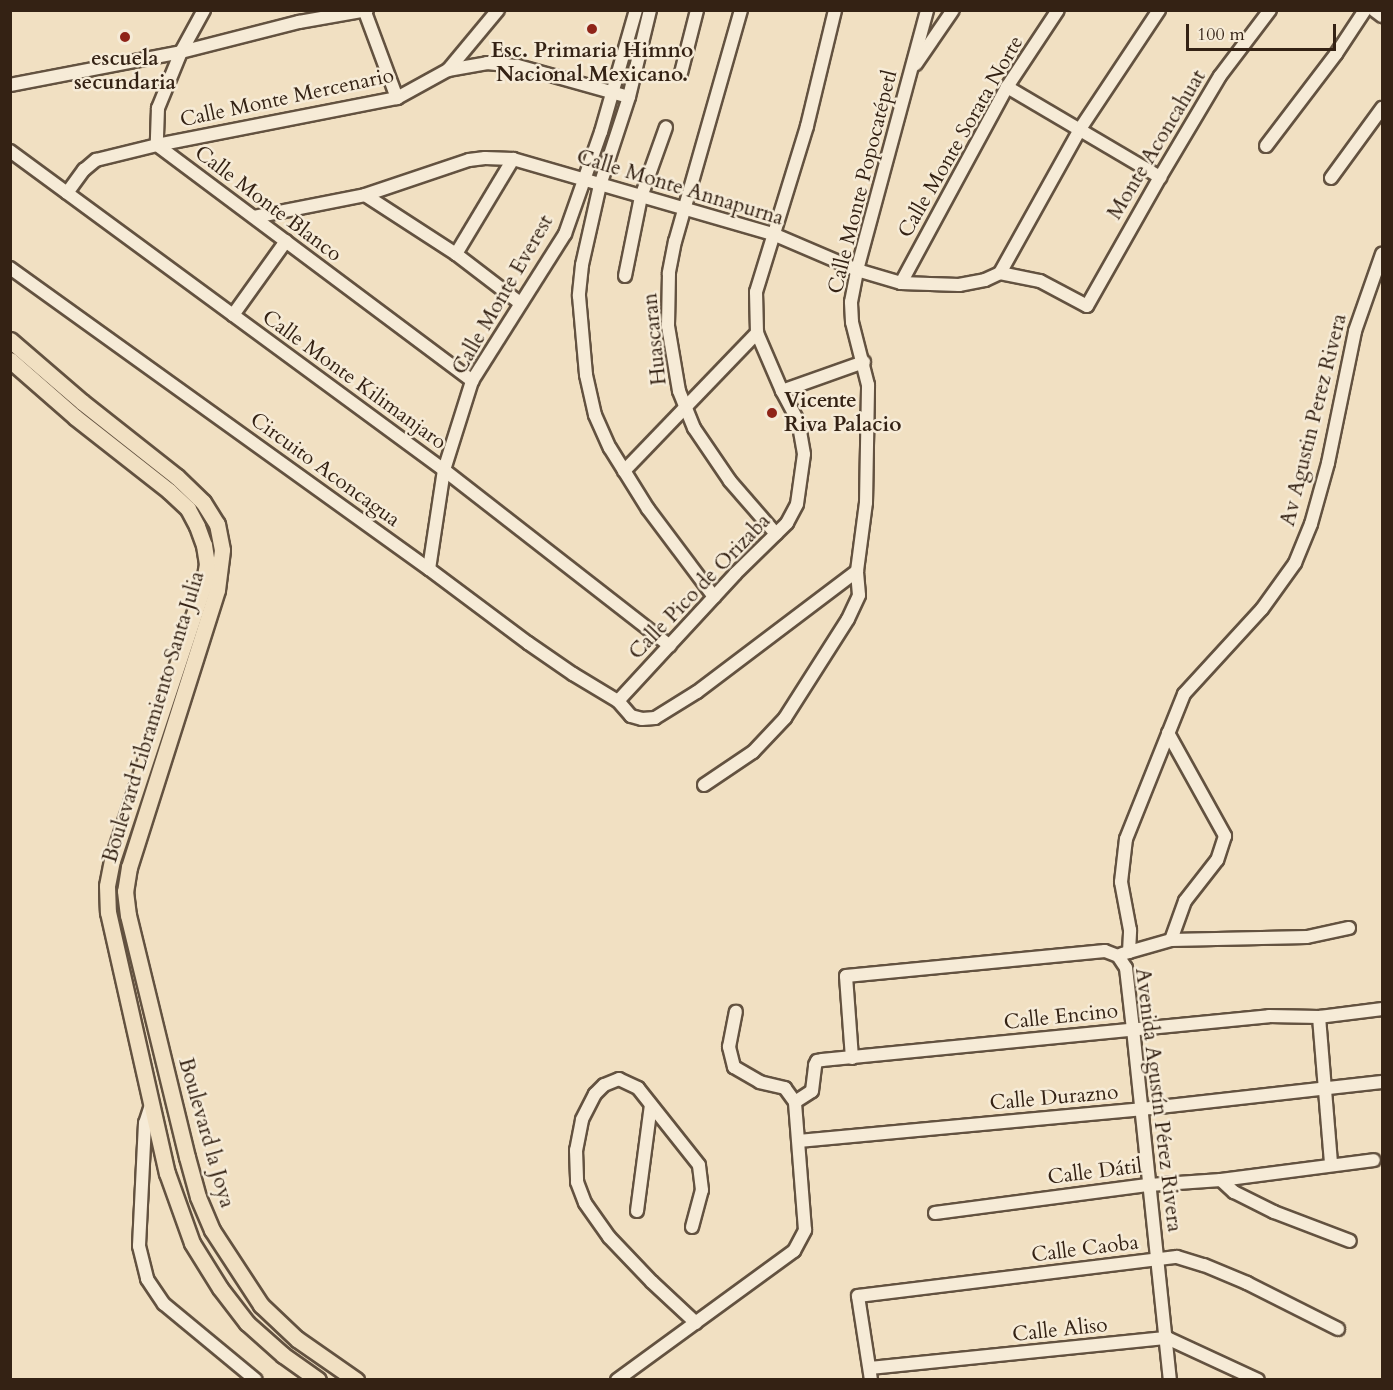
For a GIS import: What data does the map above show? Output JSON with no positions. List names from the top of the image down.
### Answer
{
  "streets": {
    "main road": ["Boulevard Libramiento Santa Julia", "Boulevard la Joya"],
    "street": [
      "Calle Monte Mercenario",
      "Calle Monte Sorata Norte",
      "Monte Aconcahuat",
      "Calle Monte Popocatépetl",
      "Calle Monte Annapurna",
      "Calle Monte Blanco",
      "Calle Monte Everest",
      "Huascaran",
      "Calle Monte Kilimanjaro",
      "Av Agustin Perez Rivera",
      "Circuito Aconcagua",
      "Calle Pico de Orizaba",
      "Calle Encino",
      "Calle Durazno",
      "Avenida Agustín Pérez Rivera",
      "Calle Dátil",
      "Calle Caoba",
      "Calle Aliso"
    ]
  },
  "crossings": [
    ["Calle Monte Mercenario", "Calle Monte Blanco"],
    ["Calle Monte Mercenario", "Calle Monte Kilimanjaro"],
    ["Calle Monte Sorata Norte", "Calle Monte Annapurna"],
    ["Monte Aconcahuat", "Calle Monte Annapurna"],
    ["Calle Monte Popocatépetl", "Calle Monte Annapurna"],
    ["Calle Monte Annapurna", "Calle Monte Blanco"],
    ["Calle Monte Annapurna", "Calle Monte Everest"],
    ["Calle Monte Annapurna", "Huascaran"],
    ["Calle Monte Annapurna", "Calle Pico de Orizaba"],
    ["Calle Monte Blanco", "Calle Monte Everest"],
    ["Calle Monte Everest", "Calle Monte Kilimanjaro"],
    ["Calle Monte Everest", "Circuito Aconcagua"],
    ["Huascaran", "Calle Pico de Orizaba"],
    ["Calle Monte Kilimanjaro", "Calle Pico de Orizaba"],
    ["Av Agustin Perez Rivera", "Avenida Agustín Pérez Rivera"],
    ["Circuito Aconcagua", "Calle Pico de Orizaba"],
    ["Boulevard Libramiento Santa Julia", "Boulevard la Joya"],
    ["Calle Encino", "Avenida Agustín Pérez Rivera"],
    ["Calle Durazno", "Avenida Agustín Pérez Rivera"],
    ["Avenida Agustín Pérez Rivera", "Calle Dátil"],
    ["Avenida Agustín Pérez Rivera", "Calle Caoba"],
    ["Avenida Agustín Pérez Rivera", "Calle Aliso"],
    ["Calle Caoba", "Calle Aliso"]
  ],
  "places": ["Esc. Primaria Himno Nacional Mexicano.", "escuela secundaria", "Vicente Riva Palacio"],
  "scale_bar": "100 m"
}
